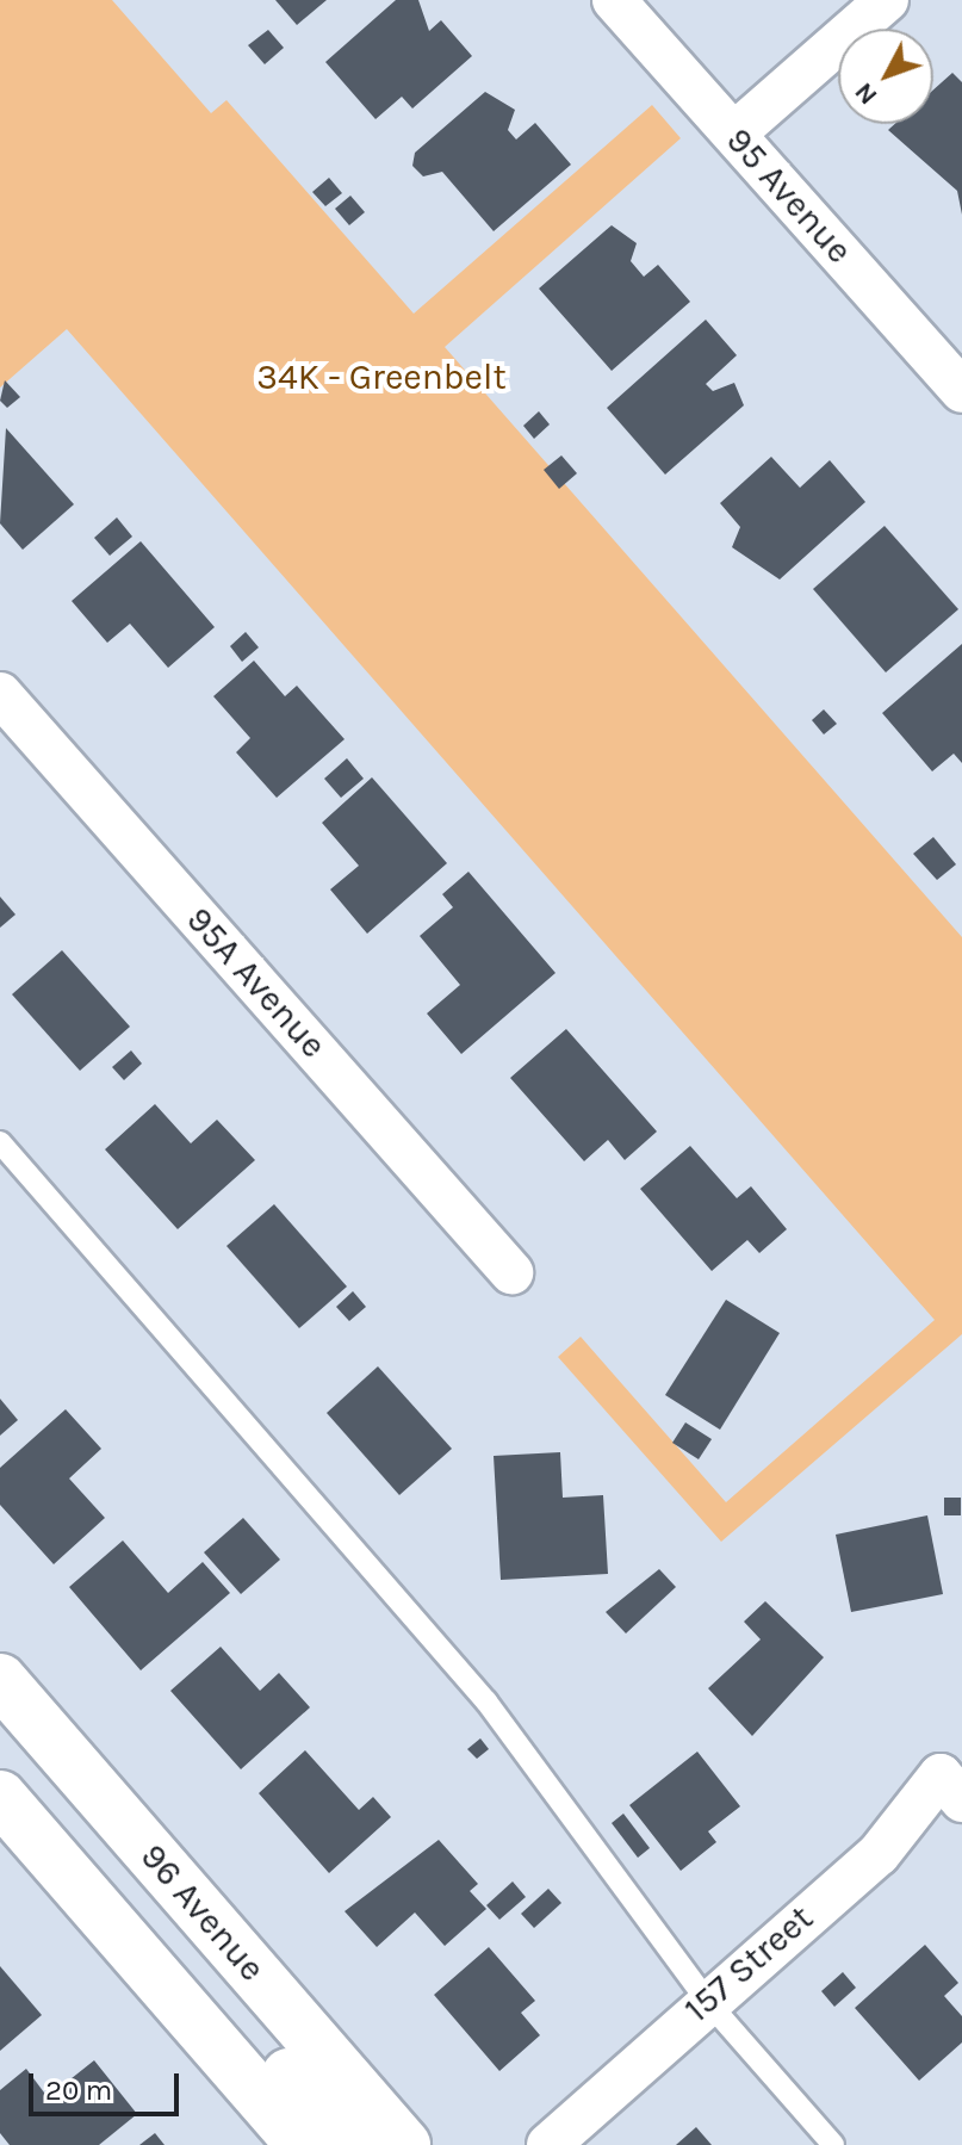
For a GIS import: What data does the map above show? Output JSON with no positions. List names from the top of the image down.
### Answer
{
  "streets": {
    "main road": ["96 Avenue"],
    "street": ["95 Avenue", "95A Avenue", "157 Street"]
  },
  "parks": ["34K - Greenbelt"],
  "scale_bar": "20 m",
  "north": "bottom left"
}
